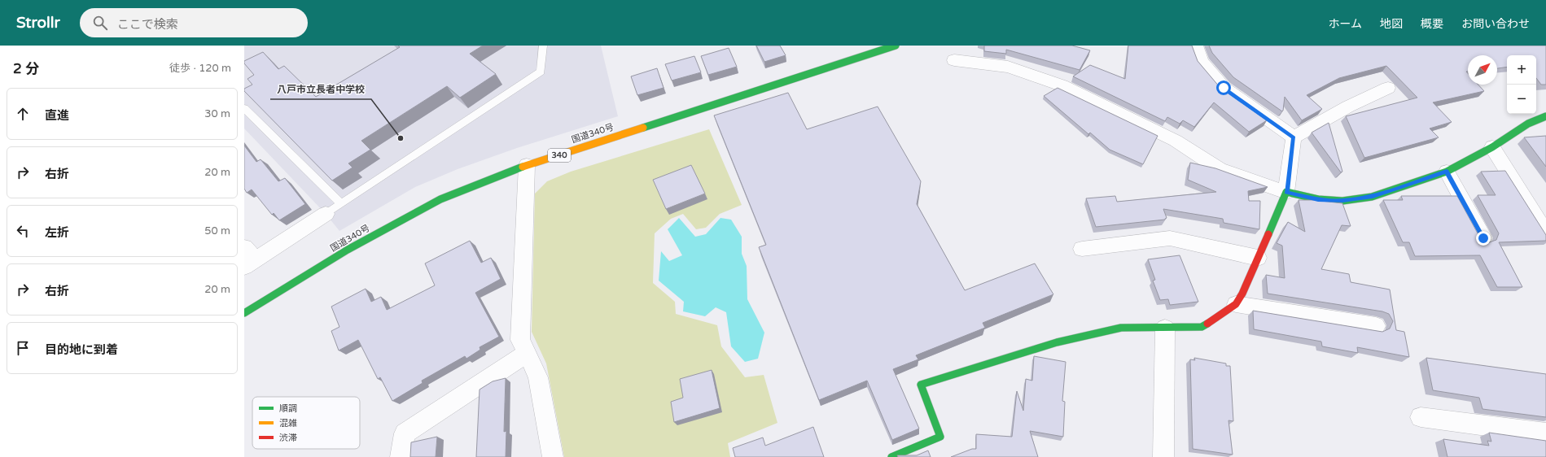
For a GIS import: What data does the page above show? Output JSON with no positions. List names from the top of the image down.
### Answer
{
  "streets": {
    "main road": ["国道340号", "340"]
  },
  "places": ["八戸市立長者中学校"],
  "legend": ["順調", "混雑", "渋滞"],
  "north": "top right",
  "page": {
    "header": "Strollr",
    "search": "ここで検索",
    "nav": [
      "ホーム",
      "地図",
      "概要",
      "お問い合わせ"
    ],
    "heading": ["2 分", "徒歩 · 120 m"],
    "map_buttons": ["+", "−"],
    "list": [
      ["直進", "30 m"],
      ["右折", "20 m"],
      ["左折", "50 m"],
      ["右折", "20 m"],
      "目的地に到着"
    ]
  }
}
